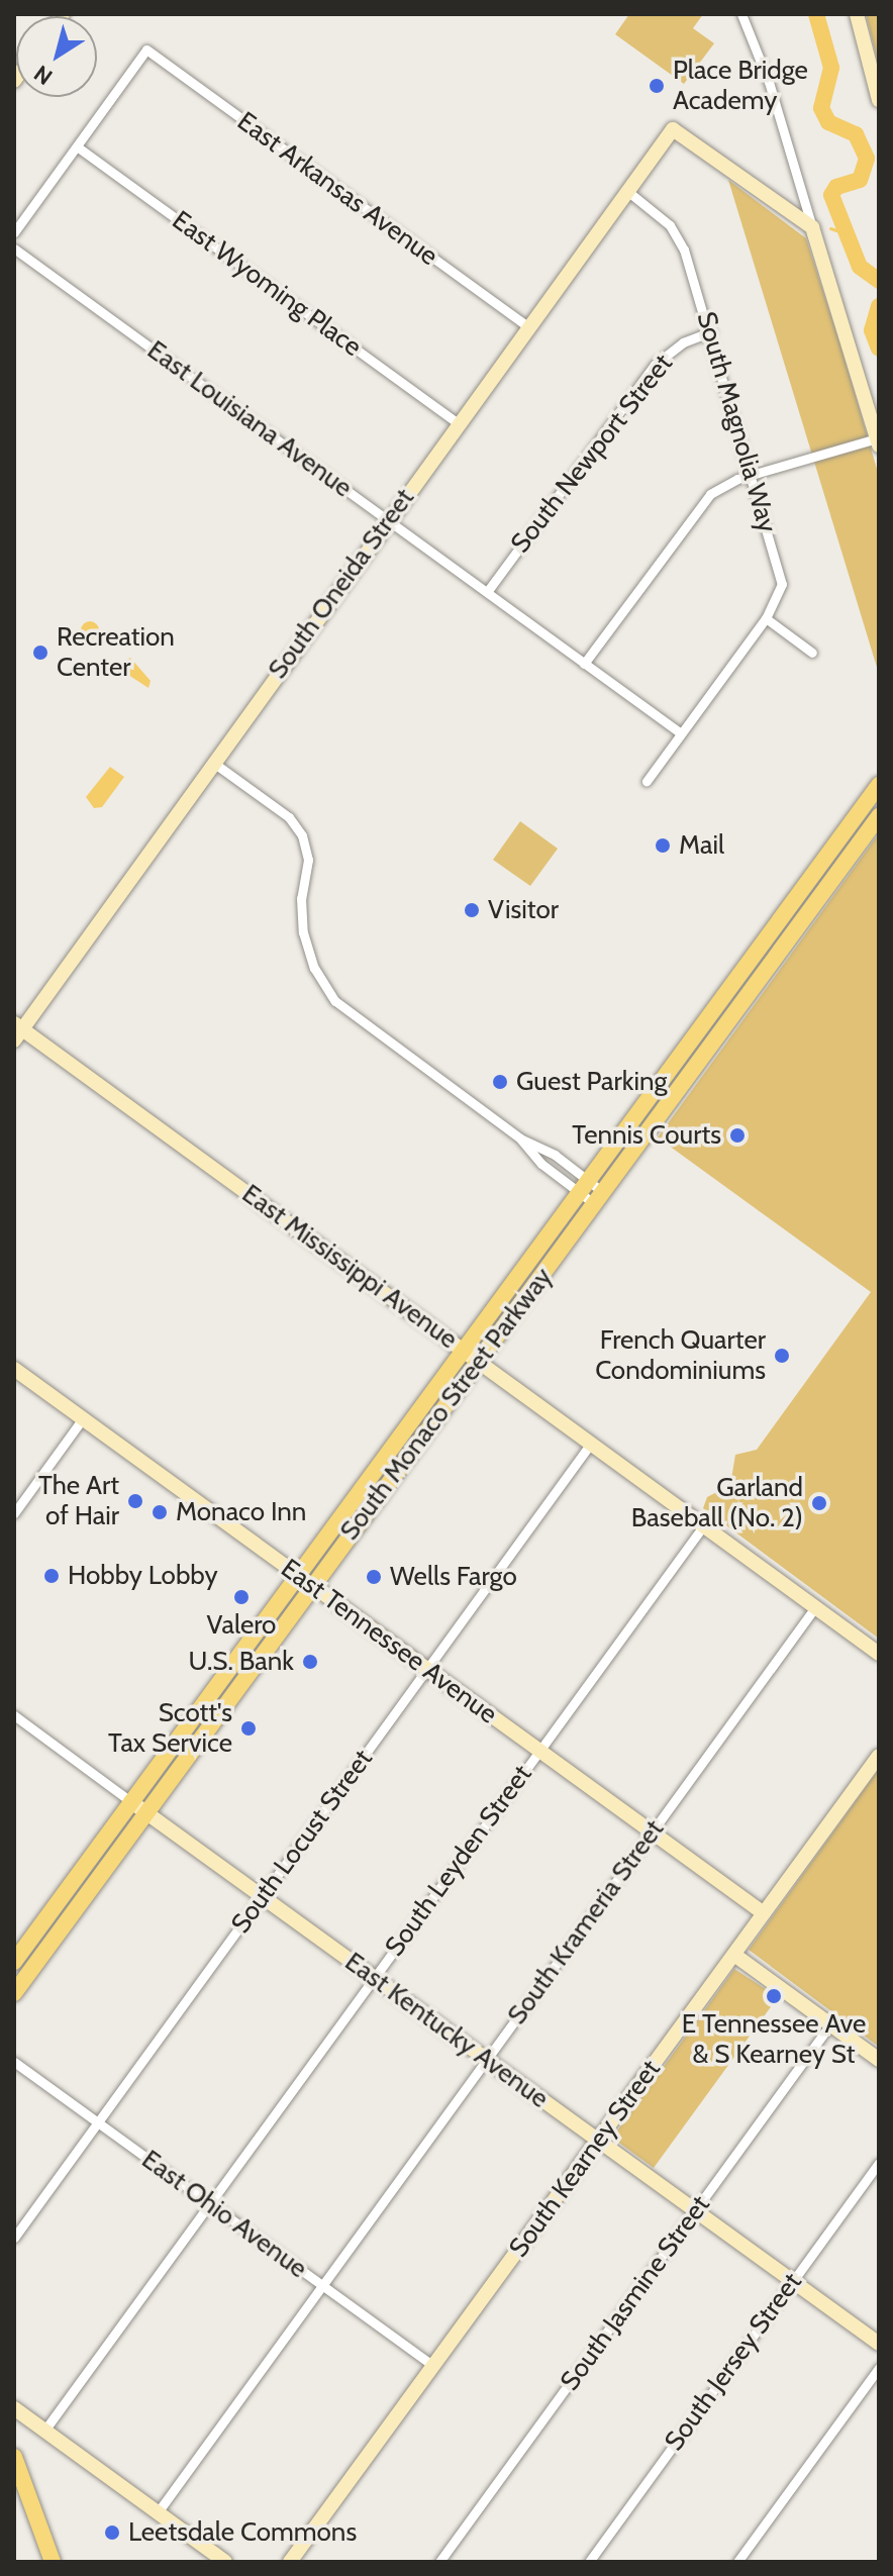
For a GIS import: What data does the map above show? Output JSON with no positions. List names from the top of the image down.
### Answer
{
  "streets": {
    "main road": ["South Monaco Street Parkway"],
    "street": [
      "East Arkansas Avenue",
      "East Wyoming Place",
      "East Louisiana Avenue",
      "South Magnolia Way",
      "South Newport Street",
      "South Oneida Street",
      "East Mississippi Avenue",
      "East Tennessee Avenue",
      "South Locust Street",
      "South Leyden Street",
      "South Krameria Street",
      "East Kentucky Avenue",
      "South Kearney Street",
      "East Ohio Avenue",
      "South Jasmine Street",
      "South Jersey Street"
    ]
  },
  "crossings": [
    ["East Arkansas Avenue", "East Wyoming Place"],
    ["East Arkansas Avenue", "South Oneida Street"],
    ["East Wyoming Place", "South Oneida Street"],
    ["East Louisiana Avenue", "South Magnolia Way"],
    ["East Louisiana Avenue", "South Newport Street"],
    ["East Louisiana Avenue", "South Oneida Street"],
    ["South Magnolia Way", "South Newport Street"],
    ["South Magnolia Way", "South Oneida Street"],
    ["South Oneida Street", "East Mississippi Avenue"],
    ["East Mississippi Avenue", "South Monaco Street Parkway"],
    ["East Mississippi Avenue", "South Locust Street"],
    ["East Mississippi Avenue", "South Leyden Street"],
    ["East Mississippi Avenue", "South Krameria Street"],
    ["South Monaco Street Parkway", "East Tennessee Avenue"],
    ["South Monaco Street Parkway", "East Kentucky Avenue"],
    ["East Tennessee Avenue", "South Locust Street"],
    ["East Tennessee Avenue", "South Leyden Street"],
    ["East Tennessee Avenue", "South Krameria Street"],
    ["East Tennessee Avenue", "South Kearney Street"],
    ["South Locust Street", "East Kentucky Avenue"],
    ["South Locust Street", "East Ohio Avenue"],
    ["South Leyden Street", "East Kentucky Avenue"],
    ["South Leyden Street", "East Ohio Avenue"],
    ["South Krameria Street", "East Kentucky Avenue"],
    ["South Krameria Street", "East Ohio Avenue"],
    ["East Kentucky Avenue", "South Kearney Street"],
    ["East Kentucky Avenue", "South Jasmine Street"],
    ["East Kentucky Avenue", "South Jersey Street"],
    ["South Kearney Street", "East Ohio Avenue"]
  ],
  "places": [
    "Place Bridge Academy",
    "Recreation Center",
    "Mail",
    "Visitor",
    "Guest Parking",
    "Tennis Courts",
    "French Quarter Condominiums",
    "The Art of Hair",
    "Garland Baseball (No. 2)",
    "Monaco Inn",
    "Hobby Lobby",
    "Wells Fargo",
    "Valero",
    "U.S. Bank",
    "Scott's Tax Service",
    "E Tennessee Ave & S Kearney St",
    "Leetsdale Commons"
  ],
  "north": "bottom left"
}
